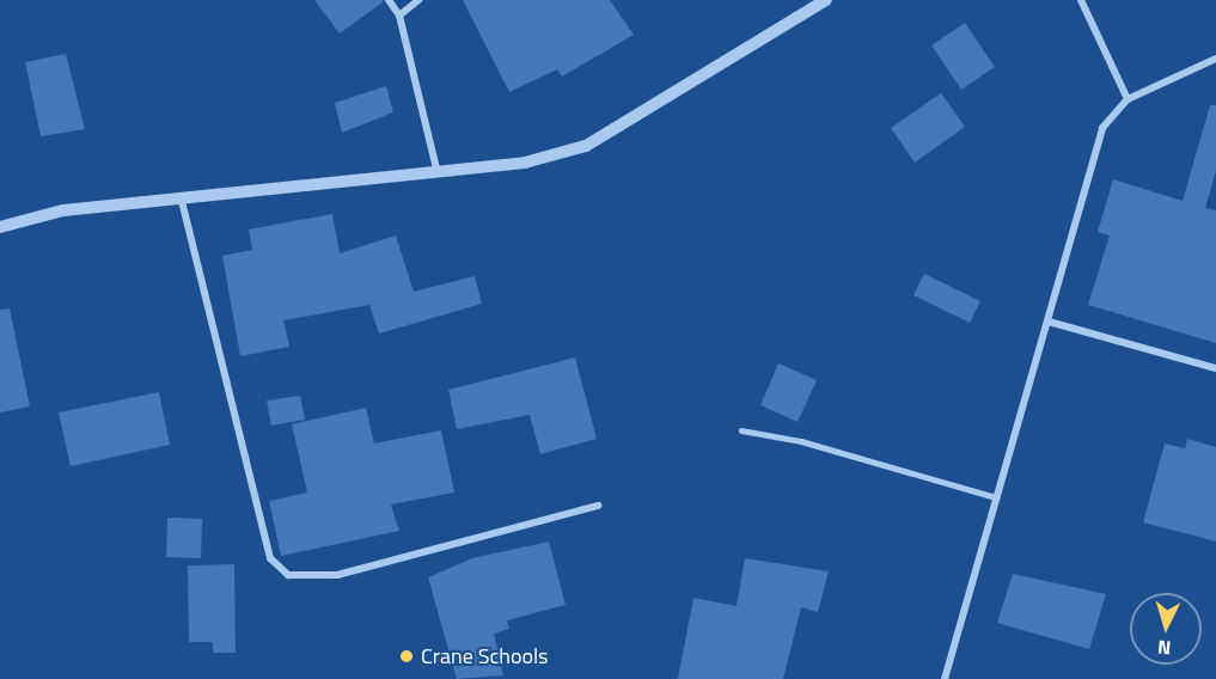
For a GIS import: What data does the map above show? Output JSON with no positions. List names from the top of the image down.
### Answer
{
  "places": ["Crane Schools"],
  "north": "bottom"
}
